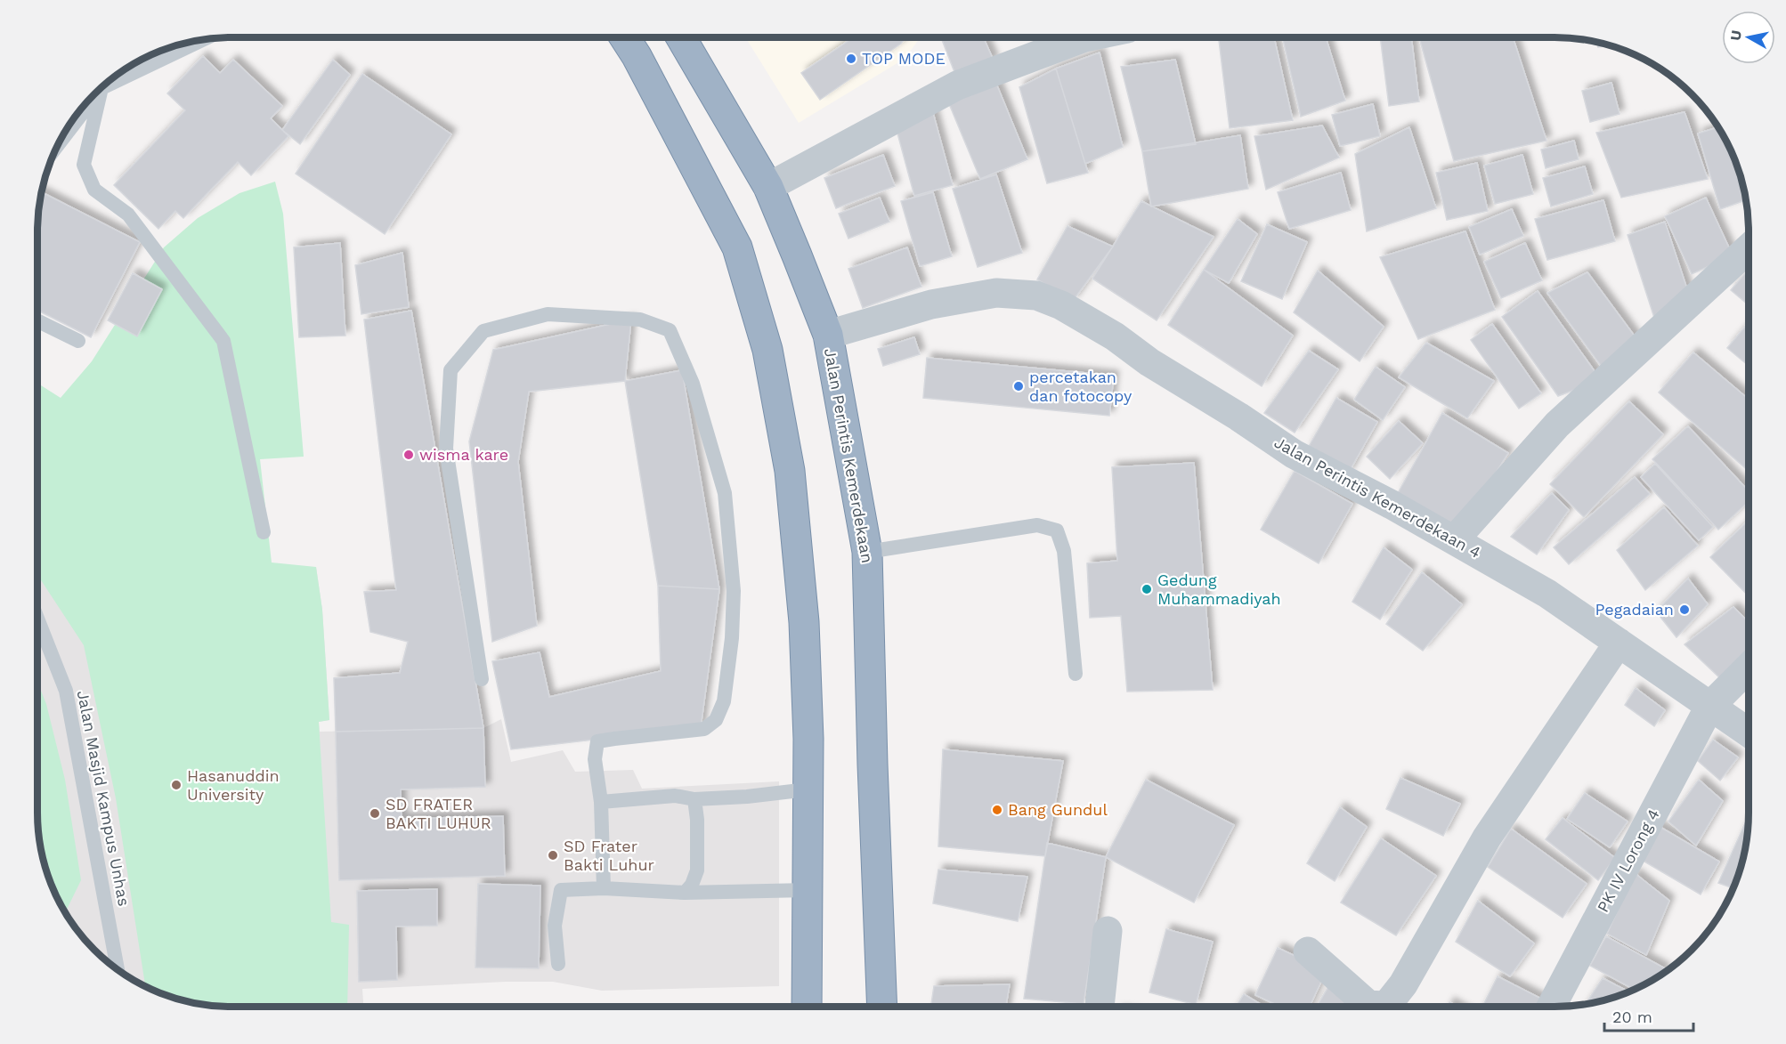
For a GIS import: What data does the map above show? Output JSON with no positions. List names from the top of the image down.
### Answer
{
  "streets": {
    "highway": ["Jalan Perintis Kemerdekaan"],
    "street": ["Jalan Perintis Kemerdekaan 4", "PK IV Lorong 4"],
    "lane": ["Jalan Masjid Kampus Unhas"]
  },
  "crossings": [
    ["Jalan Perintis Kemerdekaan", "Jalan Perintis Kemerdekaan 4"],
    ["Jalan Perintis Kemerdekaan 4", "PK IV Lorong 4"]
  ],
  "places": [
    "TOP MODE",
    "percetakan dan fotocopy",
    "wisma kare",
    "Gedung Muhammadiyah",
    "Pegadaian",
    "Hasanuddin University",
    "Bang Gundul",
    "SD FRATER BAKTI LUHUR",
    "SD Frater Bakti Luhur"
  ],
  "scale_bar": "20 m",
  "north": "left"
}
